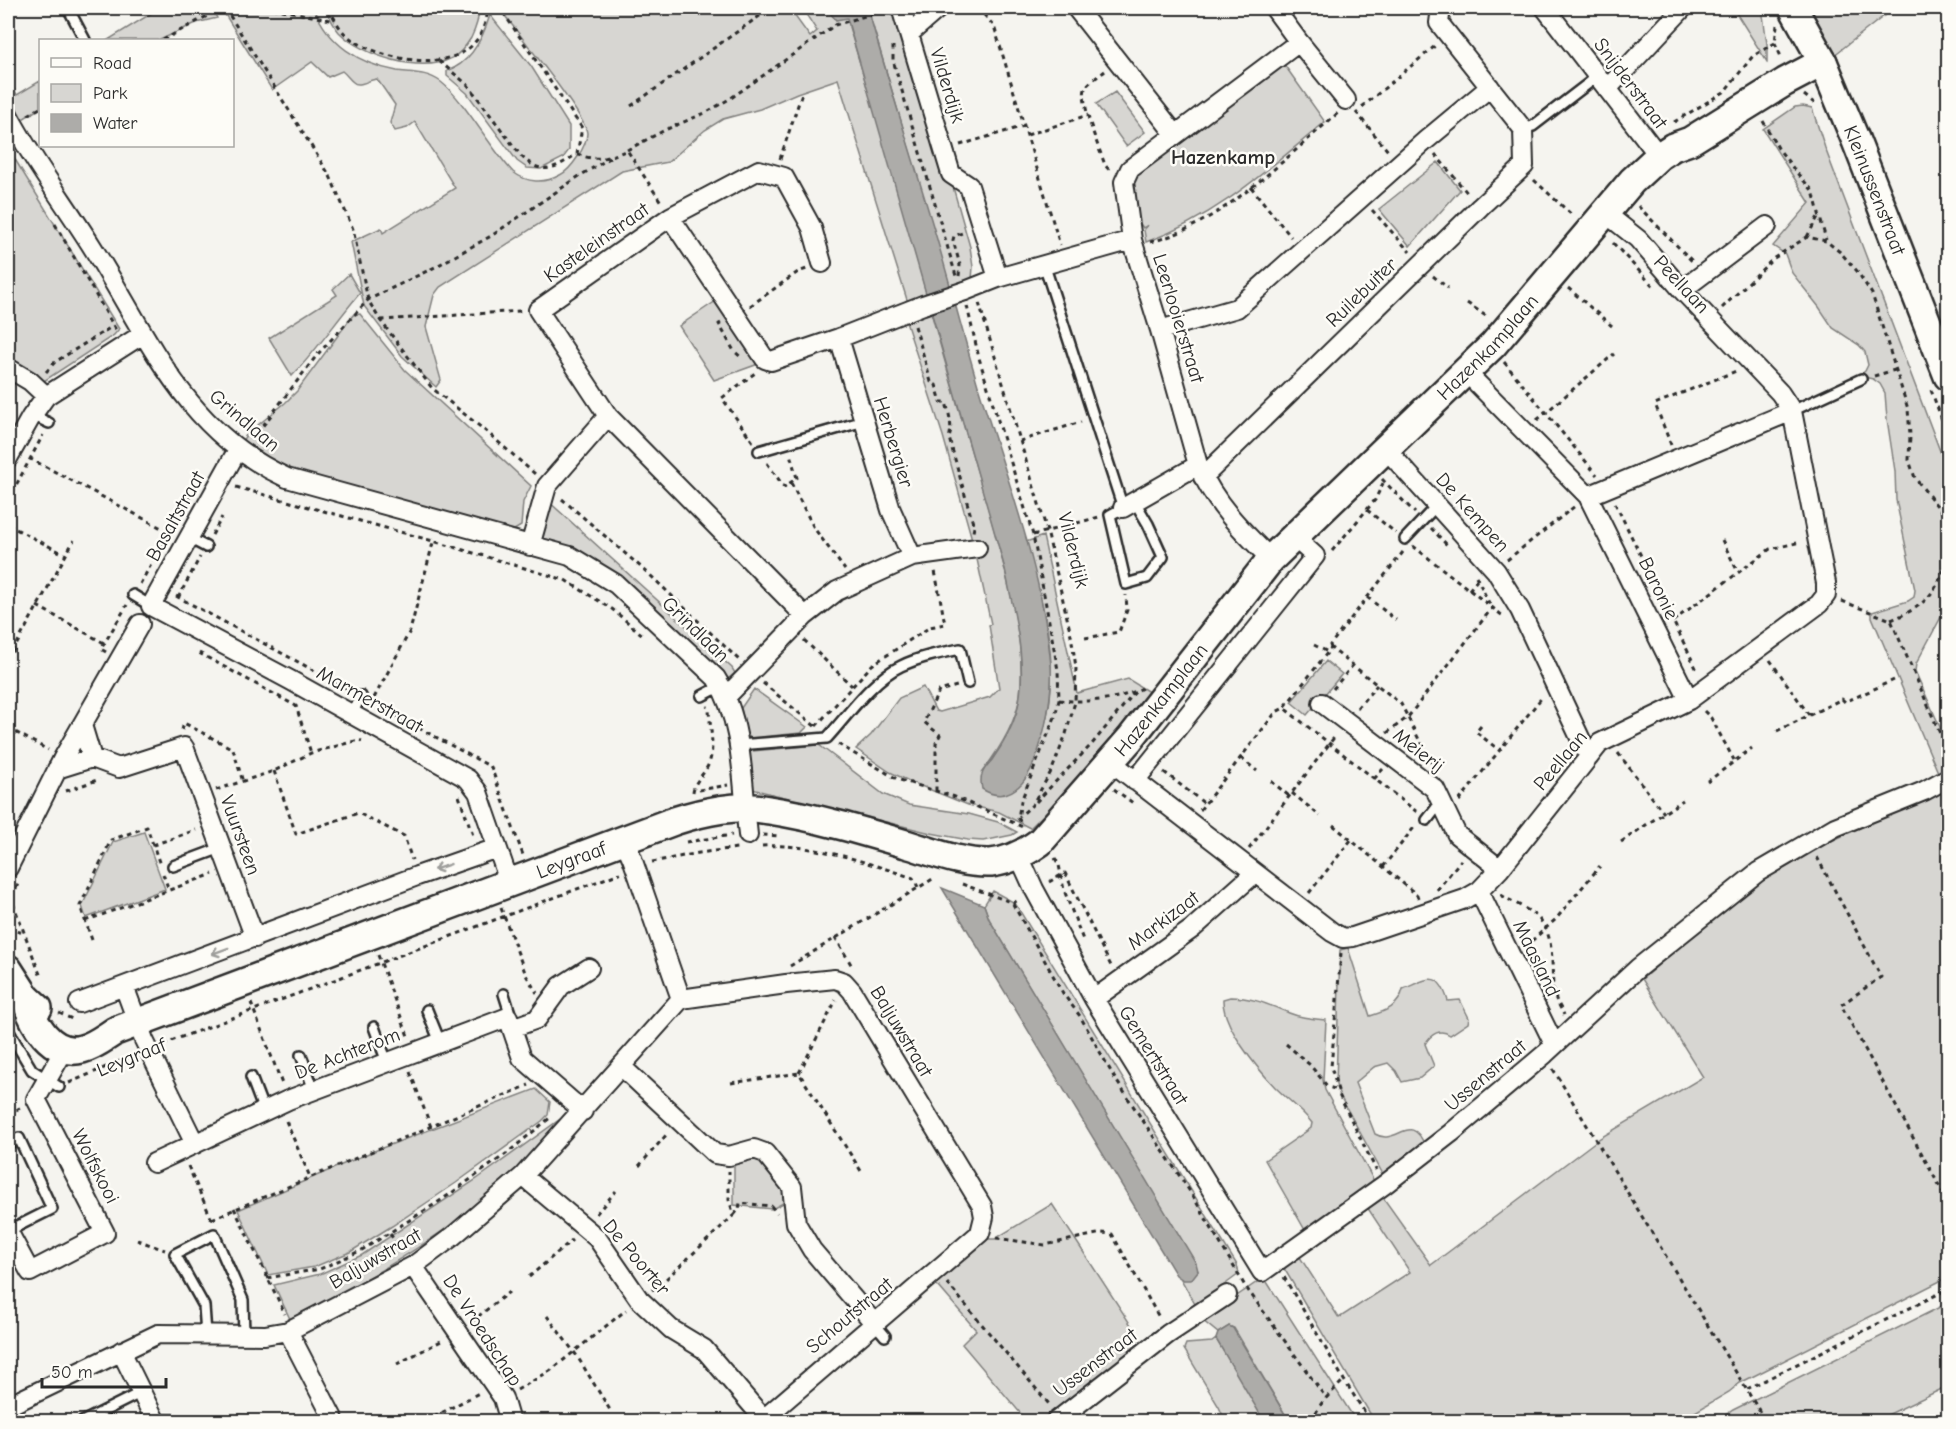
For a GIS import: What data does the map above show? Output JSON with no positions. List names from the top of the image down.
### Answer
{
  "streets": {
    "street": [
      "Snijderstraat",
      "Vilderdijk",
      "Kleinussenstraat",
      "Kasteleinstraat",
      "Peellaan",
      "Ruilebuiter",
      "Leerlooierstraat",
      "Hazenkamplaan",
      "Grindlaan",
      "Herbergier",
      "De Kempen",
      "Basaltstraat",
      "Baronie",
      "Marmerstraat",
      "Meierij",
      "Vuursteen",
      "Leygraaf",
      "Markizaat",
      "Maasland",
      "Baljuwstraat",
      "De Achterom",
      "Gemertstraat",
      "Ussenstraat",
      "Wolfskooi",
      "De Poorter",
      "Schoutstraat",
      "De Vroedschap"
    ]
  },
  "crossings": [
    ["Snijderstraat", "Hazenkamplaan"],
    ["Kleinussenstraat", "Hazenkamplaan"],
    ["Peellaan", "Hazenkamplaan"],
    ["Peellaan", "De Kempen"],
    ["Peellaan", "Baronie"],
    ["Peellaan", "Meierij"],
    ["Peellaan", "Maasland"],
    ["Ruilebuiter", "Leerlooierstraat"],
    ["Leerlooierstraat", "Hazenkamplaan"],
    ["Hazenkamplaan", "De Kempen"],
    ["Hazenkamplaan", "Baronie"],
    ["Hazenkamplaan", "Leygraaf"],
    ["Hazenkamplaan", "Gemertstraat"],
    ["Grindlaan", "Basaltstraat"],
    ["Grindlaan", "Leygraaf"],
    ["Basaltstraat", "Marmerstraat"],
    ["Marmerstraat", "Vuursteen"],
    ["Marmerstraat", "Leygraaf"],
    ["Leygraaf", "Gemertstraat"],
    ["Leygraaf", "Wolfskooi"],
    ["Markizaat", "Gemertstraat"],
    ["Maasland", "Ussenstraat"],
    ["Baljuwstraat", "De Poorter"],
    ["Baljuwstraat", "Schoutstraat"],
    ["Baljuwstraat", "De Vroedschap"],
    ["Gemertstraat", "Ussenstraat"],
    ["De Poorter", "Schoutstraat"]
  ],
  "districts": ["Hazenkamp"],
  "legend": ["Road", "Park", "Water"],
  "scale_bar": "50 m"
}
